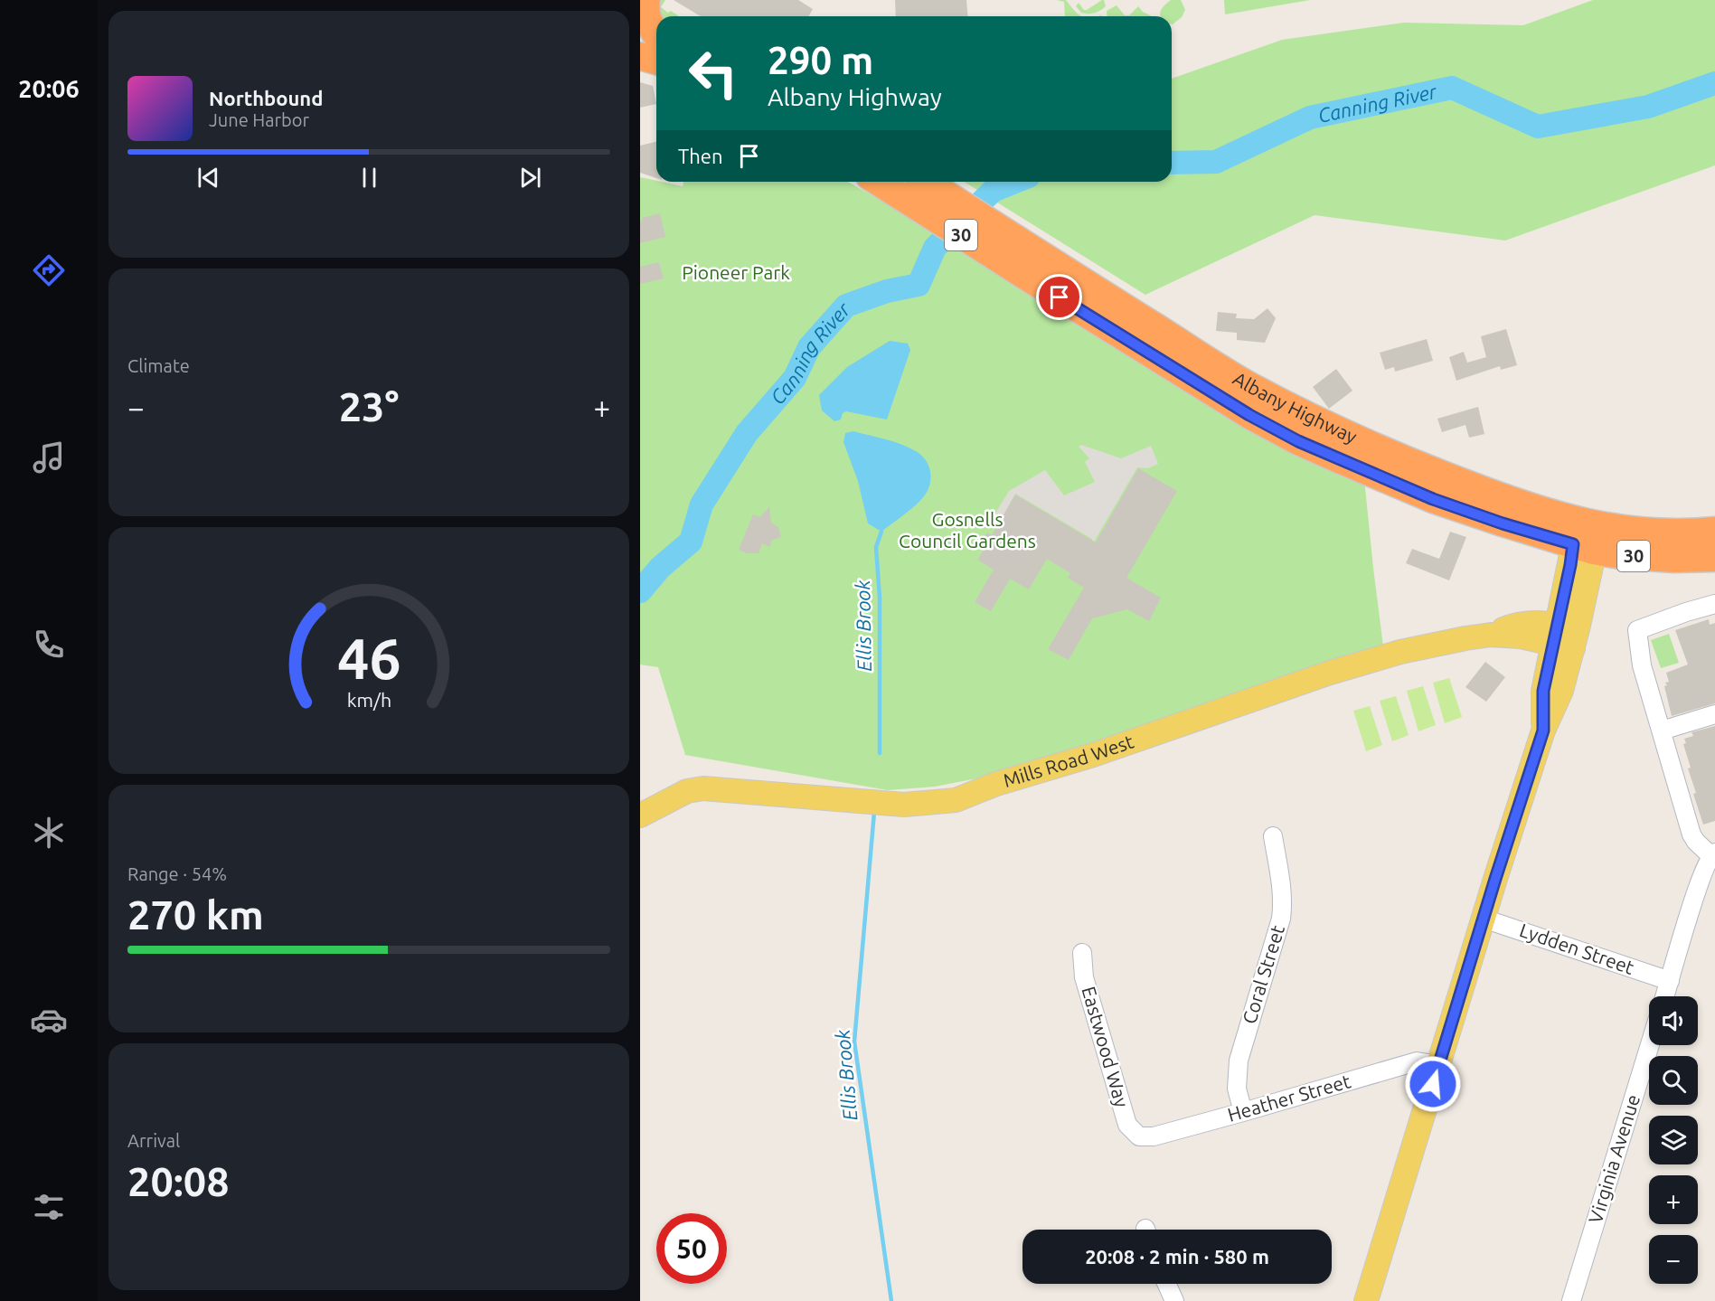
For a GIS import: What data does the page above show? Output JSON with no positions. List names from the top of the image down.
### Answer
{
  "streets": {
    "highway": ["30", "Albany Highway"],
    "main road": ["Mills Road West"],
    "street": [
      "Lydden Street",
      "Coral Street",
      "Eastwood Way",
      "Heather Street",
      "Virginia Avenue"
    ]
  },
  "crossings": [
    ["Coral Street", "Heather Street"],
    ["Eastwood Way", "Heather Street"]
  ],
  "water": ["Canning River", "Ellis Brook"],
  "parks": ["Pioneer Park", "Gosnells Council Gardens"],
  "page": {
    "tabs": "20:06",
    "turn": ["290 m", "Albany Highway"],
    "song": ["Northbound", "June Harbor"],
    "then": "Then",
    "tile": [
      "Climate",
      ["Range · 54%", "270 km"],
      ["Arrival", "20:08"]
    ],
    "heat": ["−", "23°", "+"],
    "map_buttons": ["+", "−"],
    "limit": "50",
    "trip": "20:08 · 2 min · 580 m",
    "gauge": ["46", "km/h"]
  }
}
